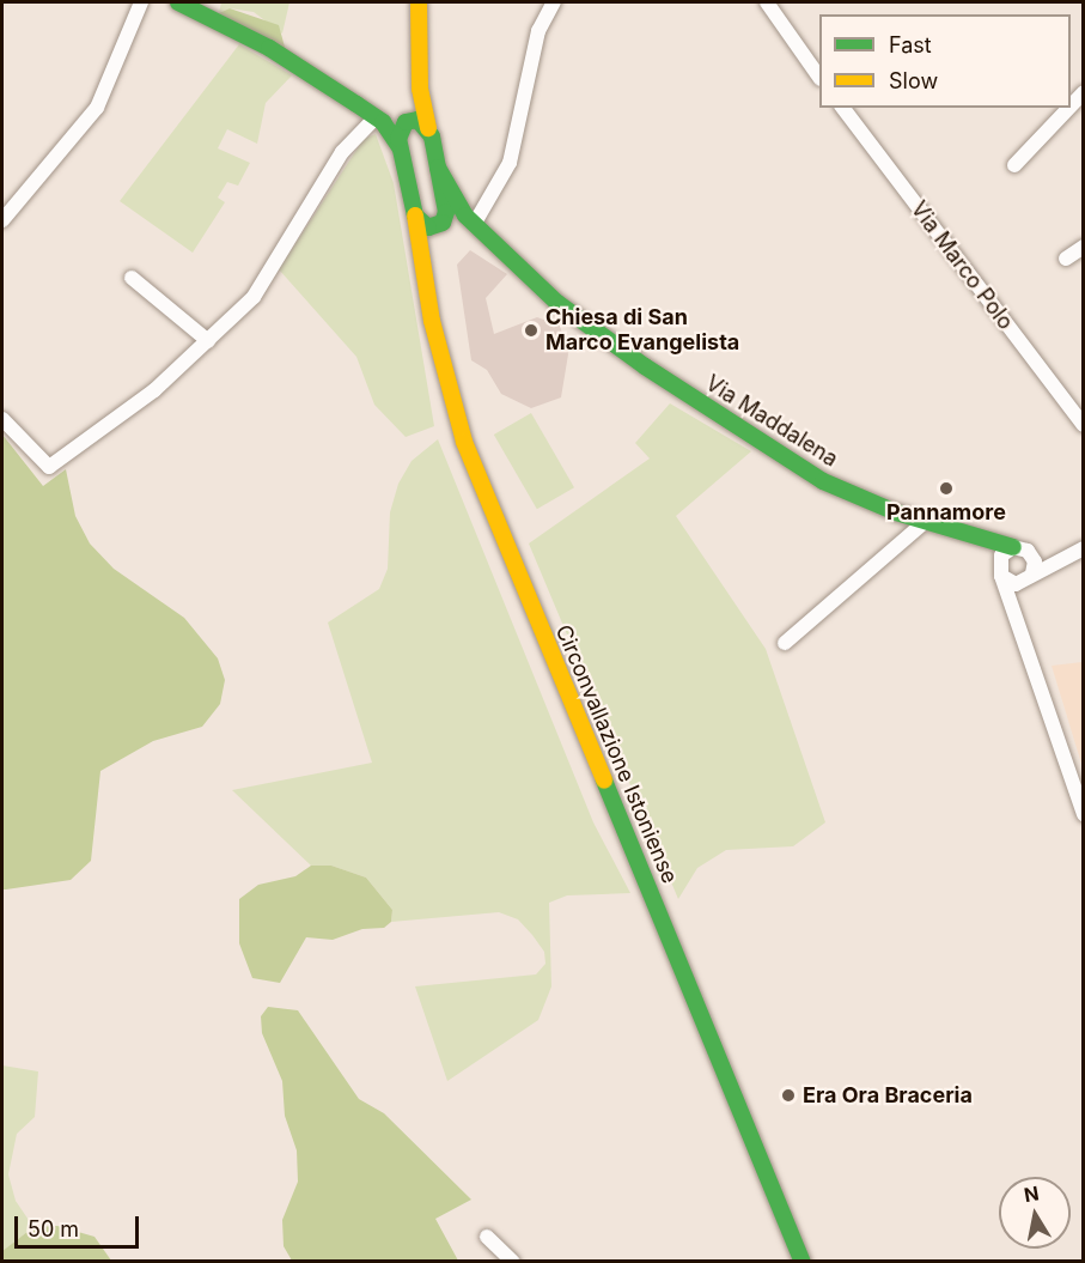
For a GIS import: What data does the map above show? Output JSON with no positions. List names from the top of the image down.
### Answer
{
  "streets": {
    "main road": ["Via Maddalena", "Circonvallazione Istoniense"],
    "street": ["Via Marco Polo"]
  },
  "places": ["Chiesa di San Marco Evangelista", "Pannamore", "Era Ora Braceria"],
  "legend": ["Fast", "Slow"],
  "scale_bar": "50 m",
  "north": "top"
}
